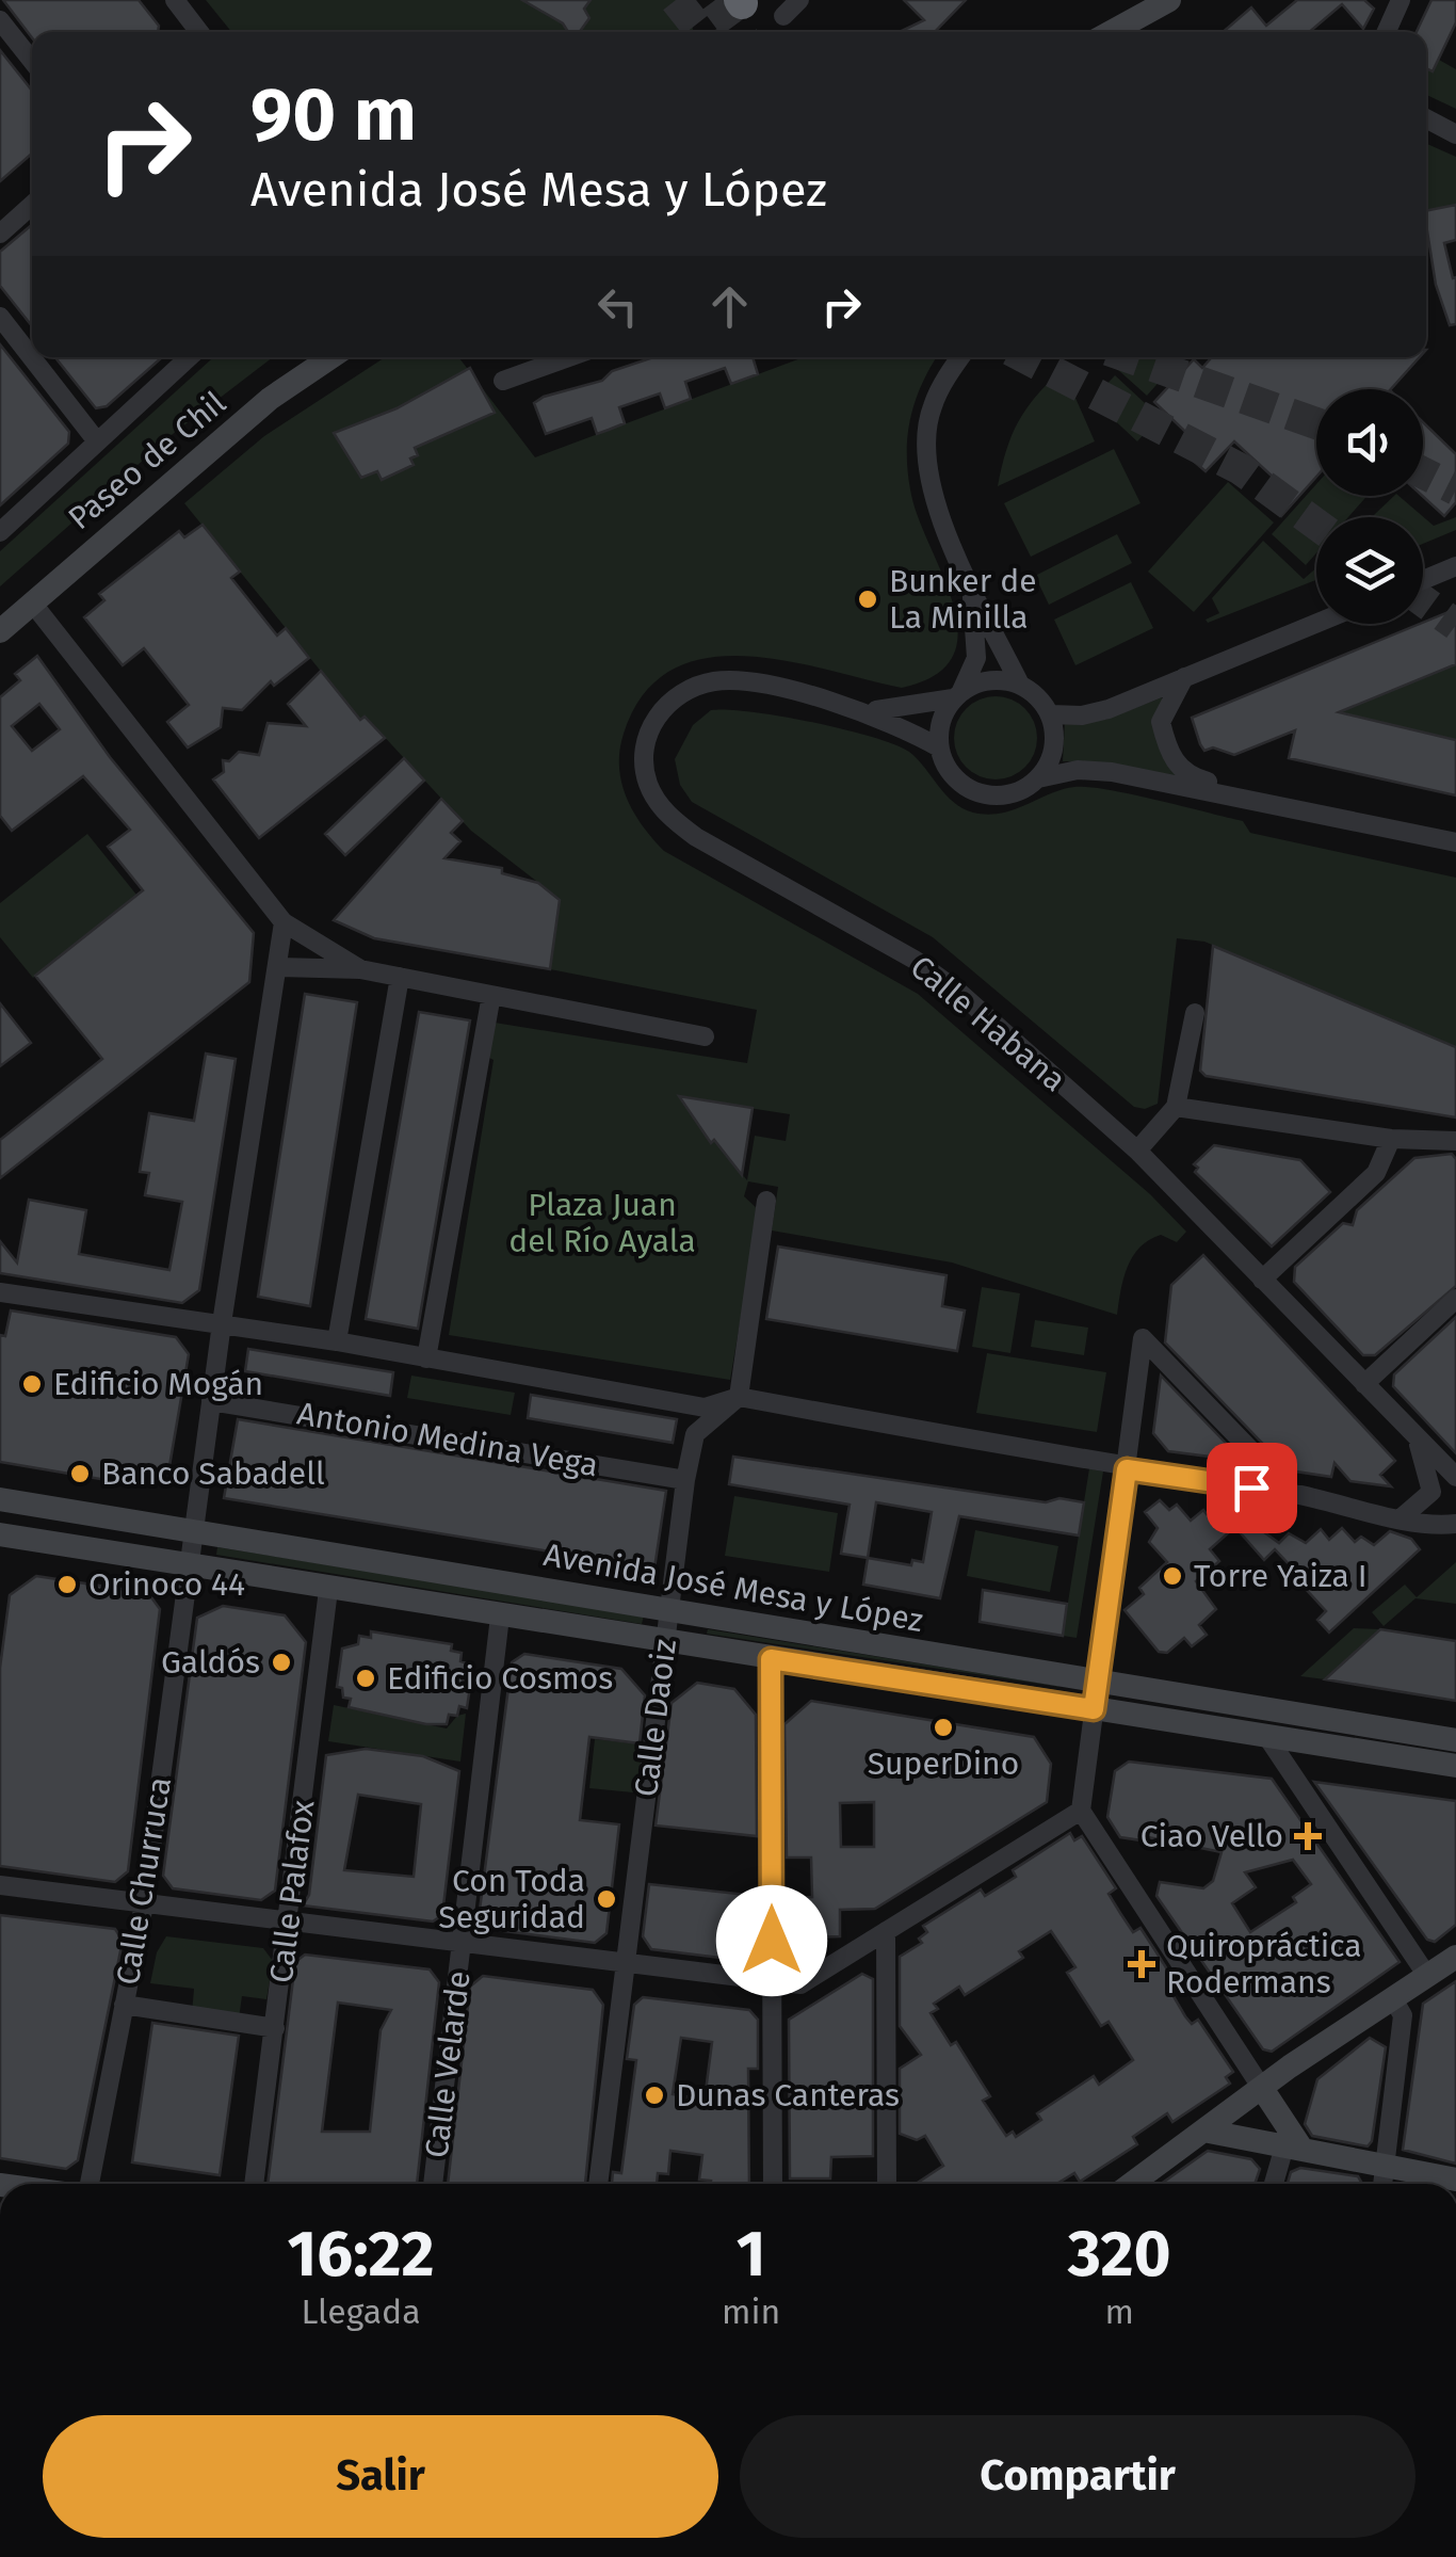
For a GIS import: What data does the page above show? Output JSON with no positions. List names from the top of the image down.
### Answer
{
  "streets": {
    "street": [
      "Paseo de Chil",
      "Calle Habana",
      "Antonio Medina Vega",
      "Avenida José Mesa y López",
      "Calle Daoiz",
      "Calle Churruca",
      "Calle Palafox",
      "Calle Velarde"
    ]
  },
  "crossings": [
    ["Antonio Medina Vega", "Calle Daoiz"],
    ["Avenida José Mesa y López", "Calle Daoiz"],
    ["Avenida José Mesa y López", "Calle Churruca"],
    ["Avenida José Mesa y López", "Calle Palafox"],
    ["Avenida José Mesa y López", "Calle Velarde"]
  ],
  "parks": ["Plaza Juan del Río Ayala"],
  "places": {
    "other": [
      "Bunker de La Minilla",
      "Edificio Mogán",
      "Banco Sabadell",
      "Torre Yaiza I",
      "Orinoco 44",
      "Galdós",
      "Edificio Cosmos",
      "SuperDino",
      "Con Toda Seguridad",
      "Dunas Canteras"
    ],
    "health": ["Ciao Vello", "Quiropráctica Rodermans"]
  },
  "page": {
    "turn": ["90 m", "Avenida José Mesa y López"],
    "eta": [
      "16:22",
      "Llegada",
      "1",
      "min",
      "320",
      "m"
    ],
    "buttons": ["Salir", "Compartir"]
  }
}
